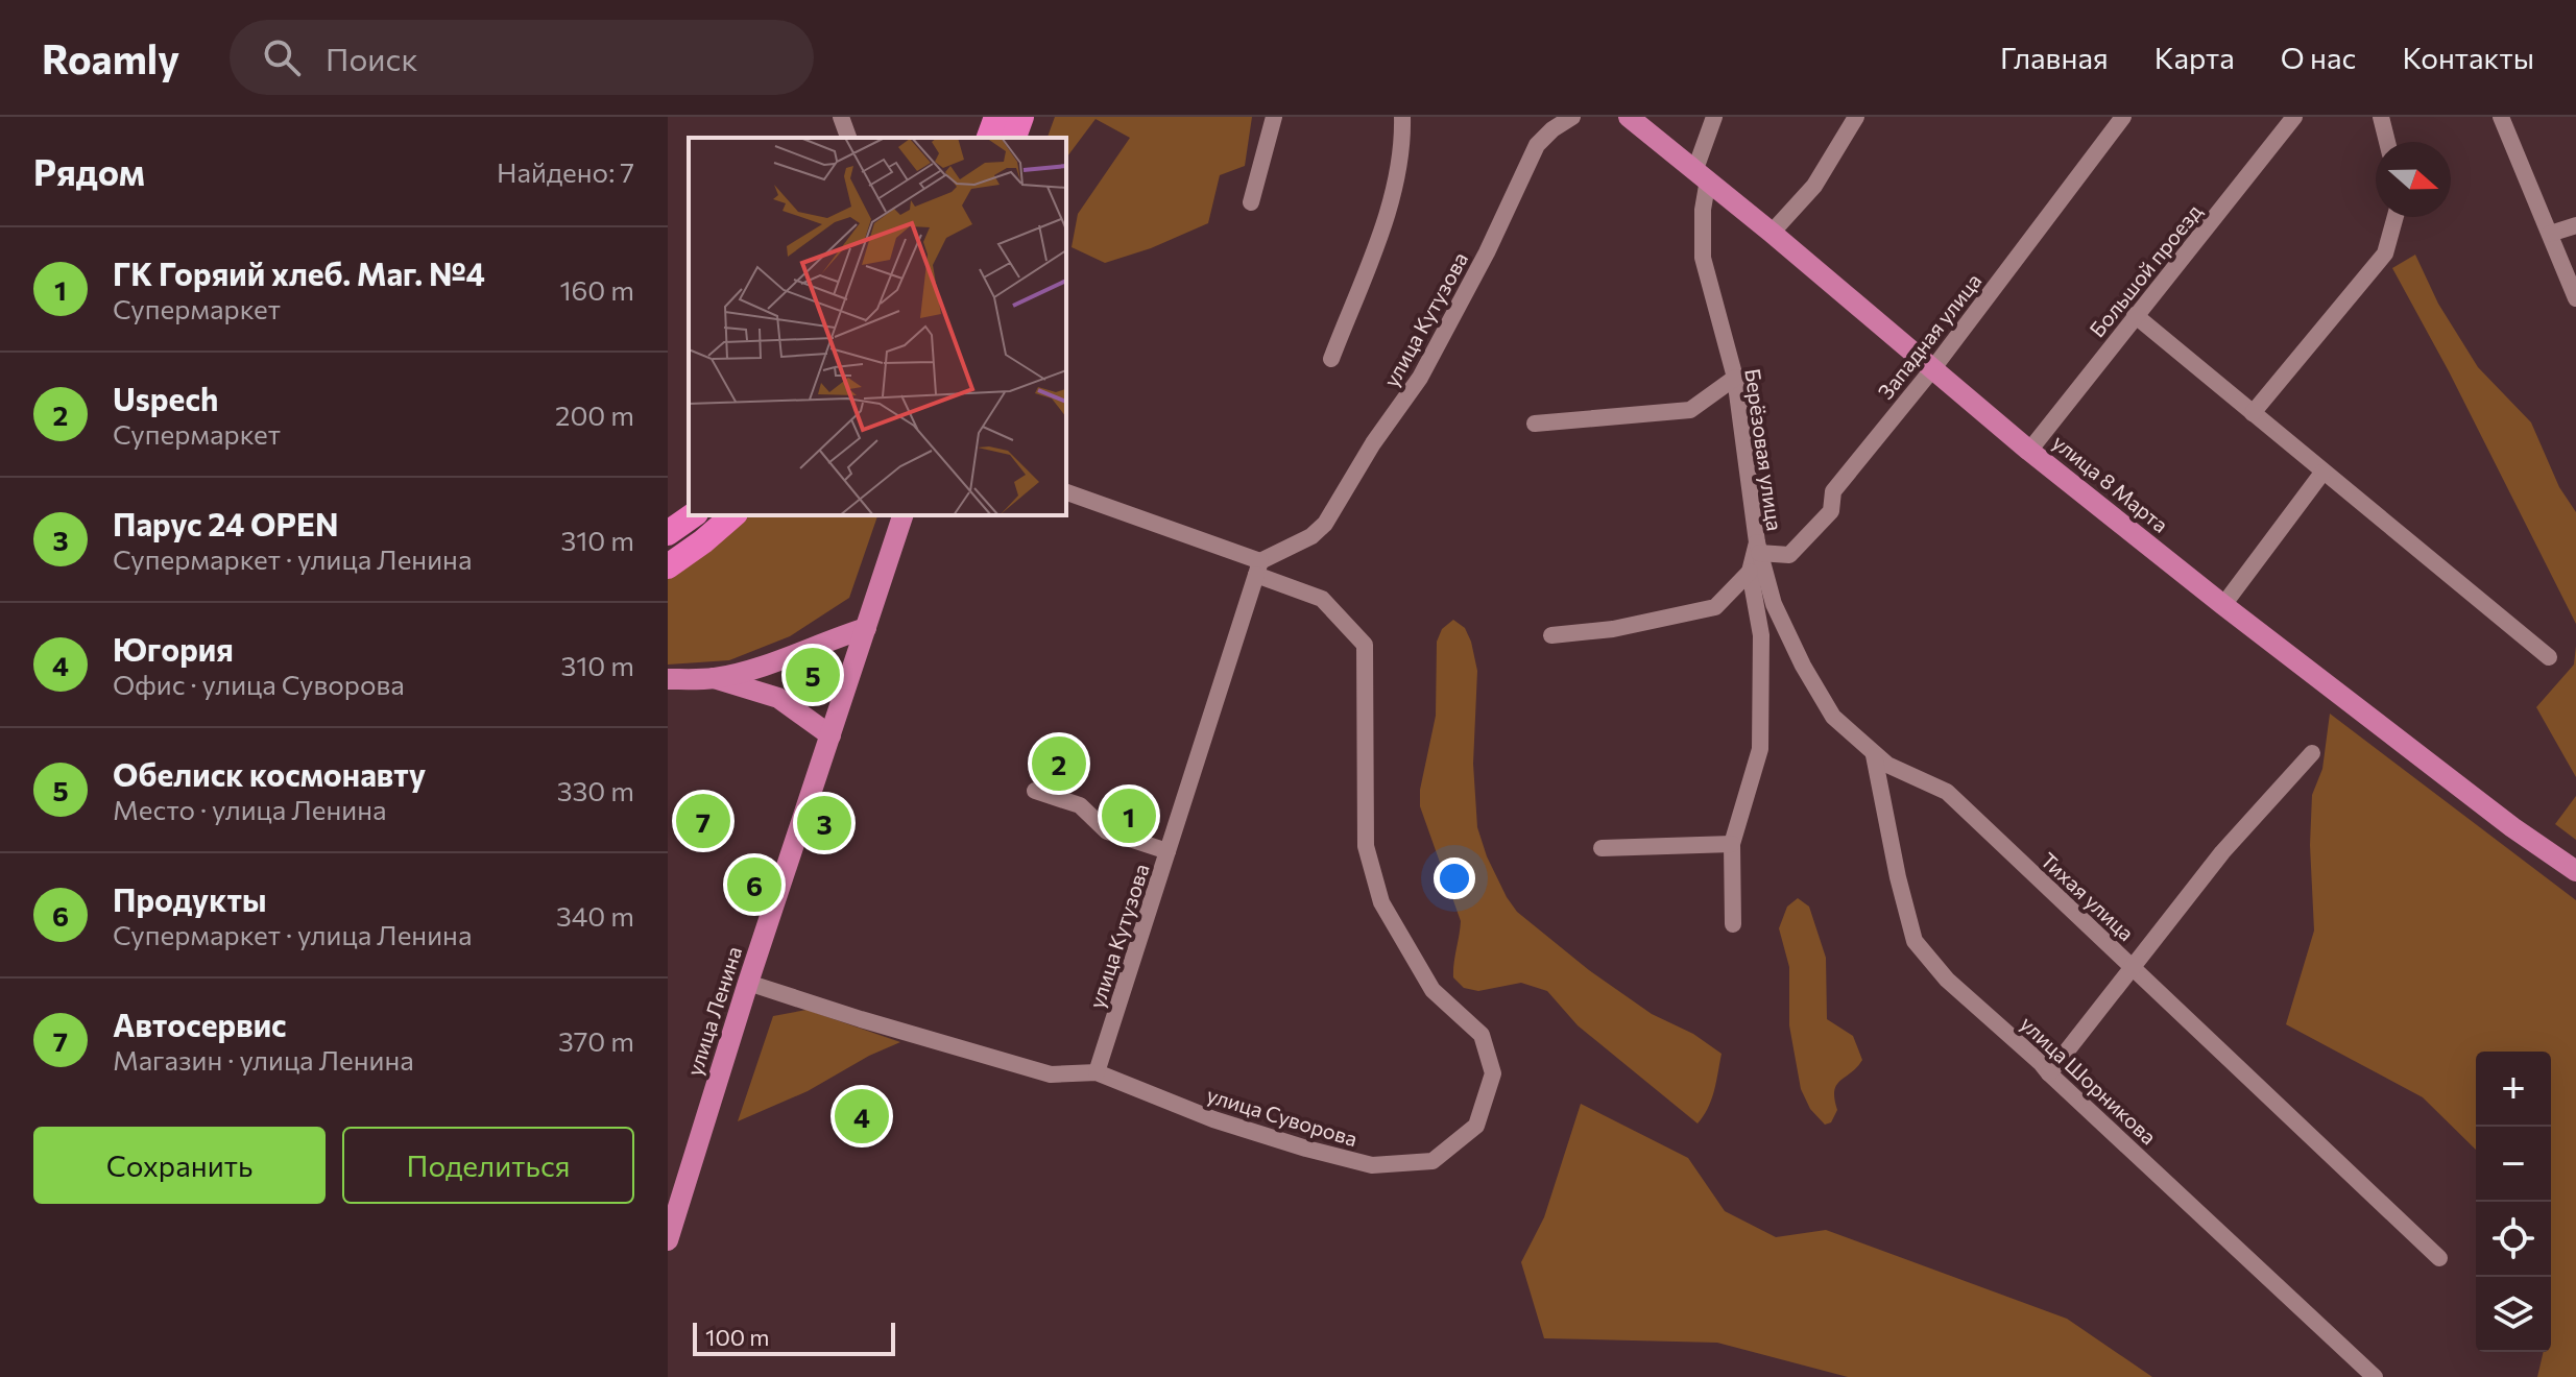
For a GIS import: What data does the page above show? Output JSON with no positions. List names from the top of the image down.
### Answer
{
  "streets": {
    "main road": ["улица 8 Марта", "улица Ленина"],
    "street": [
      "Большой проезд",
      "улица Кутузова",
      "Западная улица",
      "Берёзовая улица",
      "Тихая улица",
      "улица Шорникова",
      "улица Суворова"
    ]
  },
  "crossings": [
    ["Большой проезд", "улица 8 Марта"],
    ["улица Кутузова", "улица Суворова"],
    ["Западная улица", "Берёзовая улица"],
    ["Западная улица", "улица 8 Марта"],
    ["Западная улица", "Тихая улица"],
    ["Берёзовая улица", "улица 8 Марта"],
    ["Берёзовая улица", "Тихая улица"],
    ["Тихая улица", "улица Шорникова"],
    ["улица Ленина", "улица Суворова"]
  ],
  "scale_bar": "100 m",
  "north": "right",
  "page": {
    "header": "Roamly",
    "search": "Поиск",
    "nav": [
      "Главная",
      "Карта",
      "О нас",
      "Контакты"
    ],
    "heading": ["Рядом", "Найдено: 7"],
    "list": [
      {
        "mark": "1",
        "name": "ГК Горяий хлеб. Маг. №4",
        "note": "Супермаркет",
        "value": "160 m"
      },
      {
        "mark": "2",
        "name": "Uspech",
        "note": "Супермаркет",
        "value": "200 m"
      },
      {
        "mark": "3",
        "name": "Парус 24 OPEN",
        "note": "Супермаркет · улица Ленина",
        "value": "310 m"
      },
      {
        "mark": "4",
        "name": "Югория",
        "note": "Офис · улица Суворова",
        "value": "310 m"
      },
      {
        "mark": "5",
        "name": "Обелиск космонавту",
        "note": "Место · улица Ленина",
        "value": "330 m"
      },
      {
        "mark": "6",
        "name": "Продукты",
        "note": "Супермаркет · улица Ленина",
        "value": "340 m"
      },
      {
        "mark": "7",
        "name": "Автосервис",
        "note": "Магазин · улица Ленина",
        "value": "370 m"
      }
    ],
    "pins": [
      "5",
      "2",
      "1",
      "7",
      "3",
      "6",
      "4"
    ],
    "map_buttons": ["+", "−"],
    "buttons": ["Сохранить", "Поделиться"],
    "scale": "100 m"
  }
}
